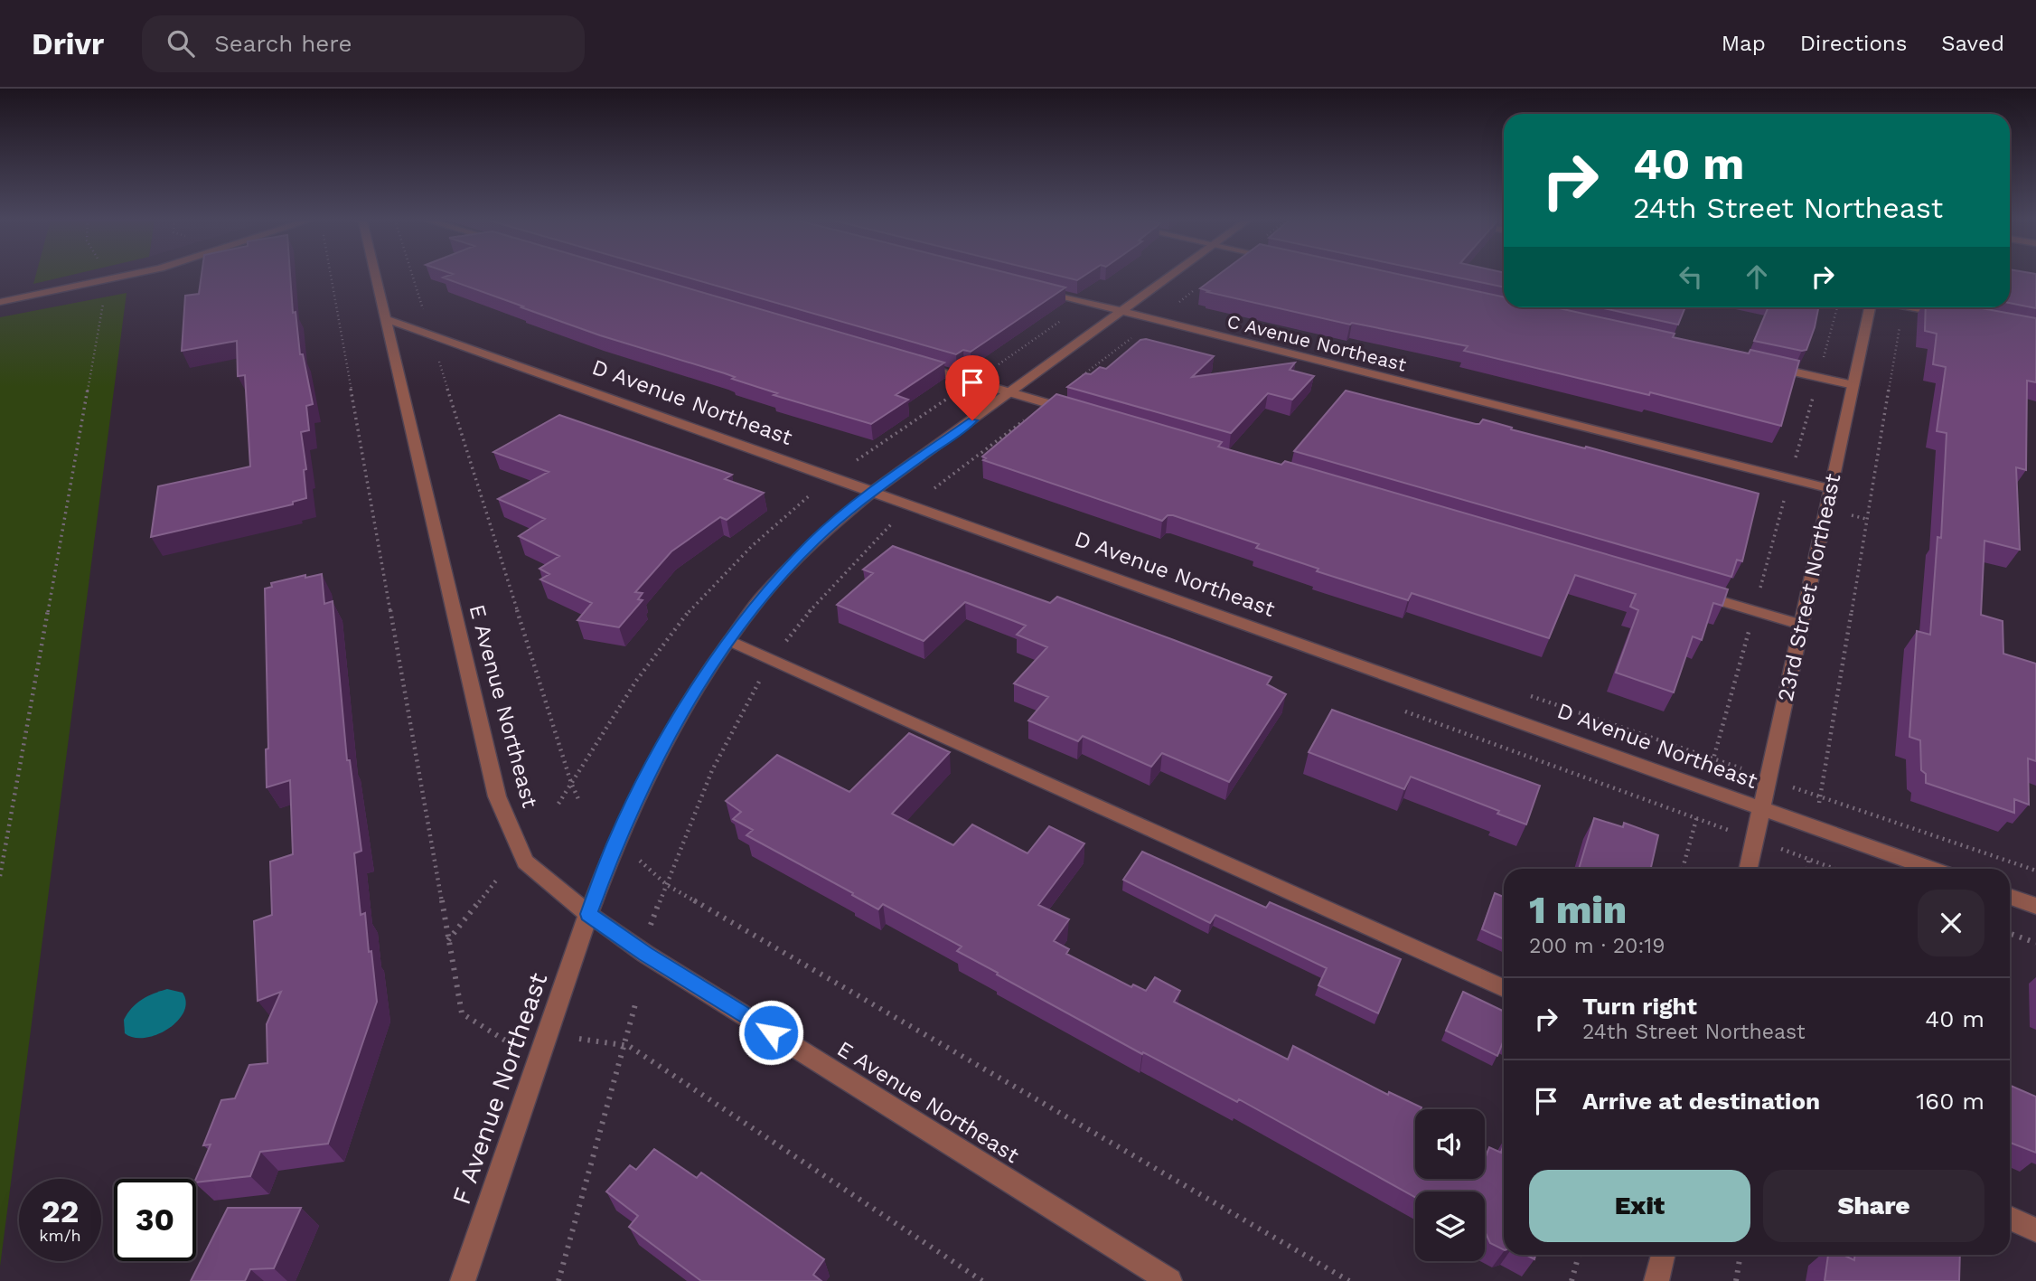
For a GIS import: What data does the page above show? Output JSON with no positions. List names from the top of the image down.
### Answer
{
  "streets": {
    "street": [
      "C Avenue Northeast",
      "D Avenue Northeast",
      "23rd Street Northeast",
      "E Avenue Northeast",
      "F Avenue Northeast"
    ]
  },
  "crossings": [
    ["C Avenue Northeast", "23rd Street Northeast"],
    ["C Avenue Northeast", "F Avenue Northeast"],
    ["D Avenue Northeast", "23rd Street Northeast"],
    ["D Avenue Northeast", "E Avenue Northeast"],
    ["D Avenue Northeast", "F Avenue Northeast"],
    ["E Avenue Northeast", "F Avenue Northeast"]
  ],
  "page": {
    "header": "Drivr",
    "search": "Search here",
    "nav": ["Map", "Directions", "Saved"],
    "turn": ["40 m", "24th Street Northeast"],
    "heading": ["1 min", "200 m · 20:19"],
    "list": [
      {
        "name": "Turn right",
        "note": "24th Street Northeast",
        "value": "40 m"
      },
      {
        "name": "Arrive at destination",
        "value": "160 m"
      }
    ],
    "buttons": ["Exit", "Share"],
    "speed": "22 km/h",
    "limit": "30"
  }
}
